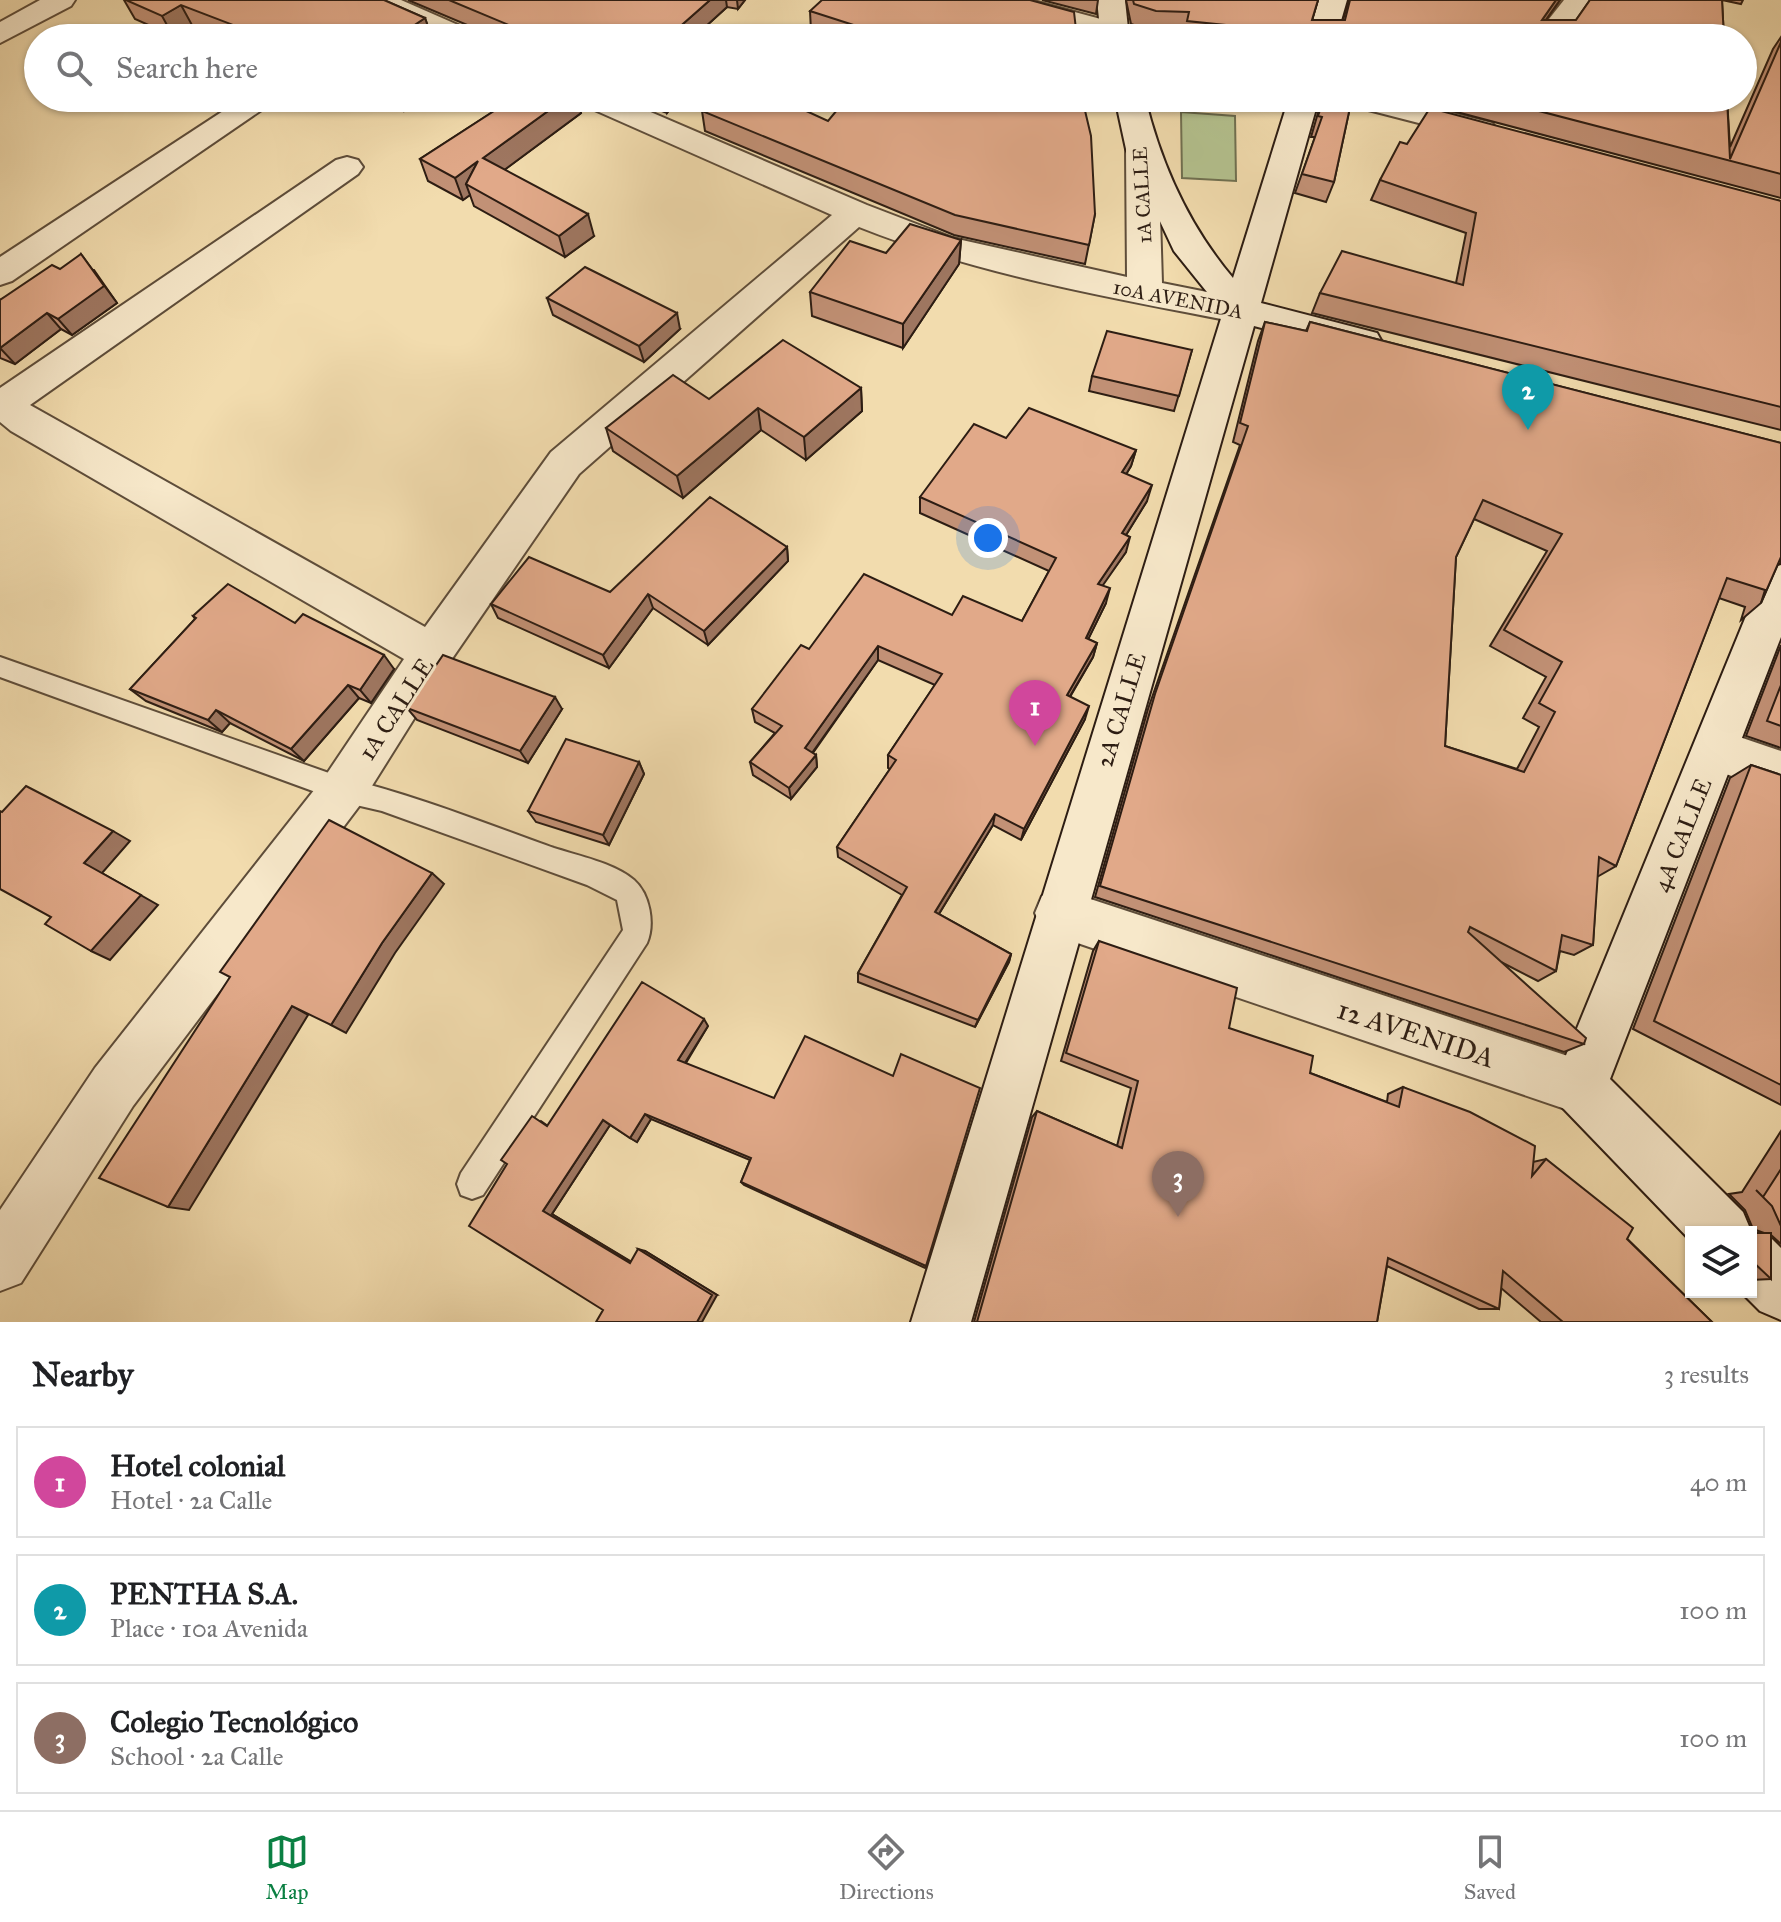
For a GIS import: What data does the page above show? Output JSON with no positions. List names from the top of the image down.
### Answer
{
  "streets": {
    "street": [
      "1A CALLE",
      "10A AVENIDA",
      "2A CALLE",
      "4A CALLE",
      "12 AVENIDA"
    ]
  },
  "crossings": [
    ["1A CALLE", "10A AVENIDA"],
    ["10A AVENIDA", "2A CALLE"],
    ["2A CALLE", "12 AVENIDA"],
    ["4A CALLE", "12 AVENIDA"]
  ],
  "page": {
    "search": "Search here",
    "pins": ["2", "1", "3"],
    "heading": ["Nearby", "3 results"],
    "list": [
      {
        "mark": "1",
        "name": "Hotel colonial",
        "note": "Hotel · 2a Calle",
        "value": "40 m"
      },
      {
        "mark": "2",
        "name": "PENTHA S.A.",
        "note": "Place · 10a Avenida",
        "value": "100 m"
      },
      {
        "mark": "3",
        "name": "Colegio Tecnológico",
        "note": "School · 2a Calle",
        "value": "100 m"
      }
    ],
    "nav": ["Map", "Directions", "Saved"]
  }
}
